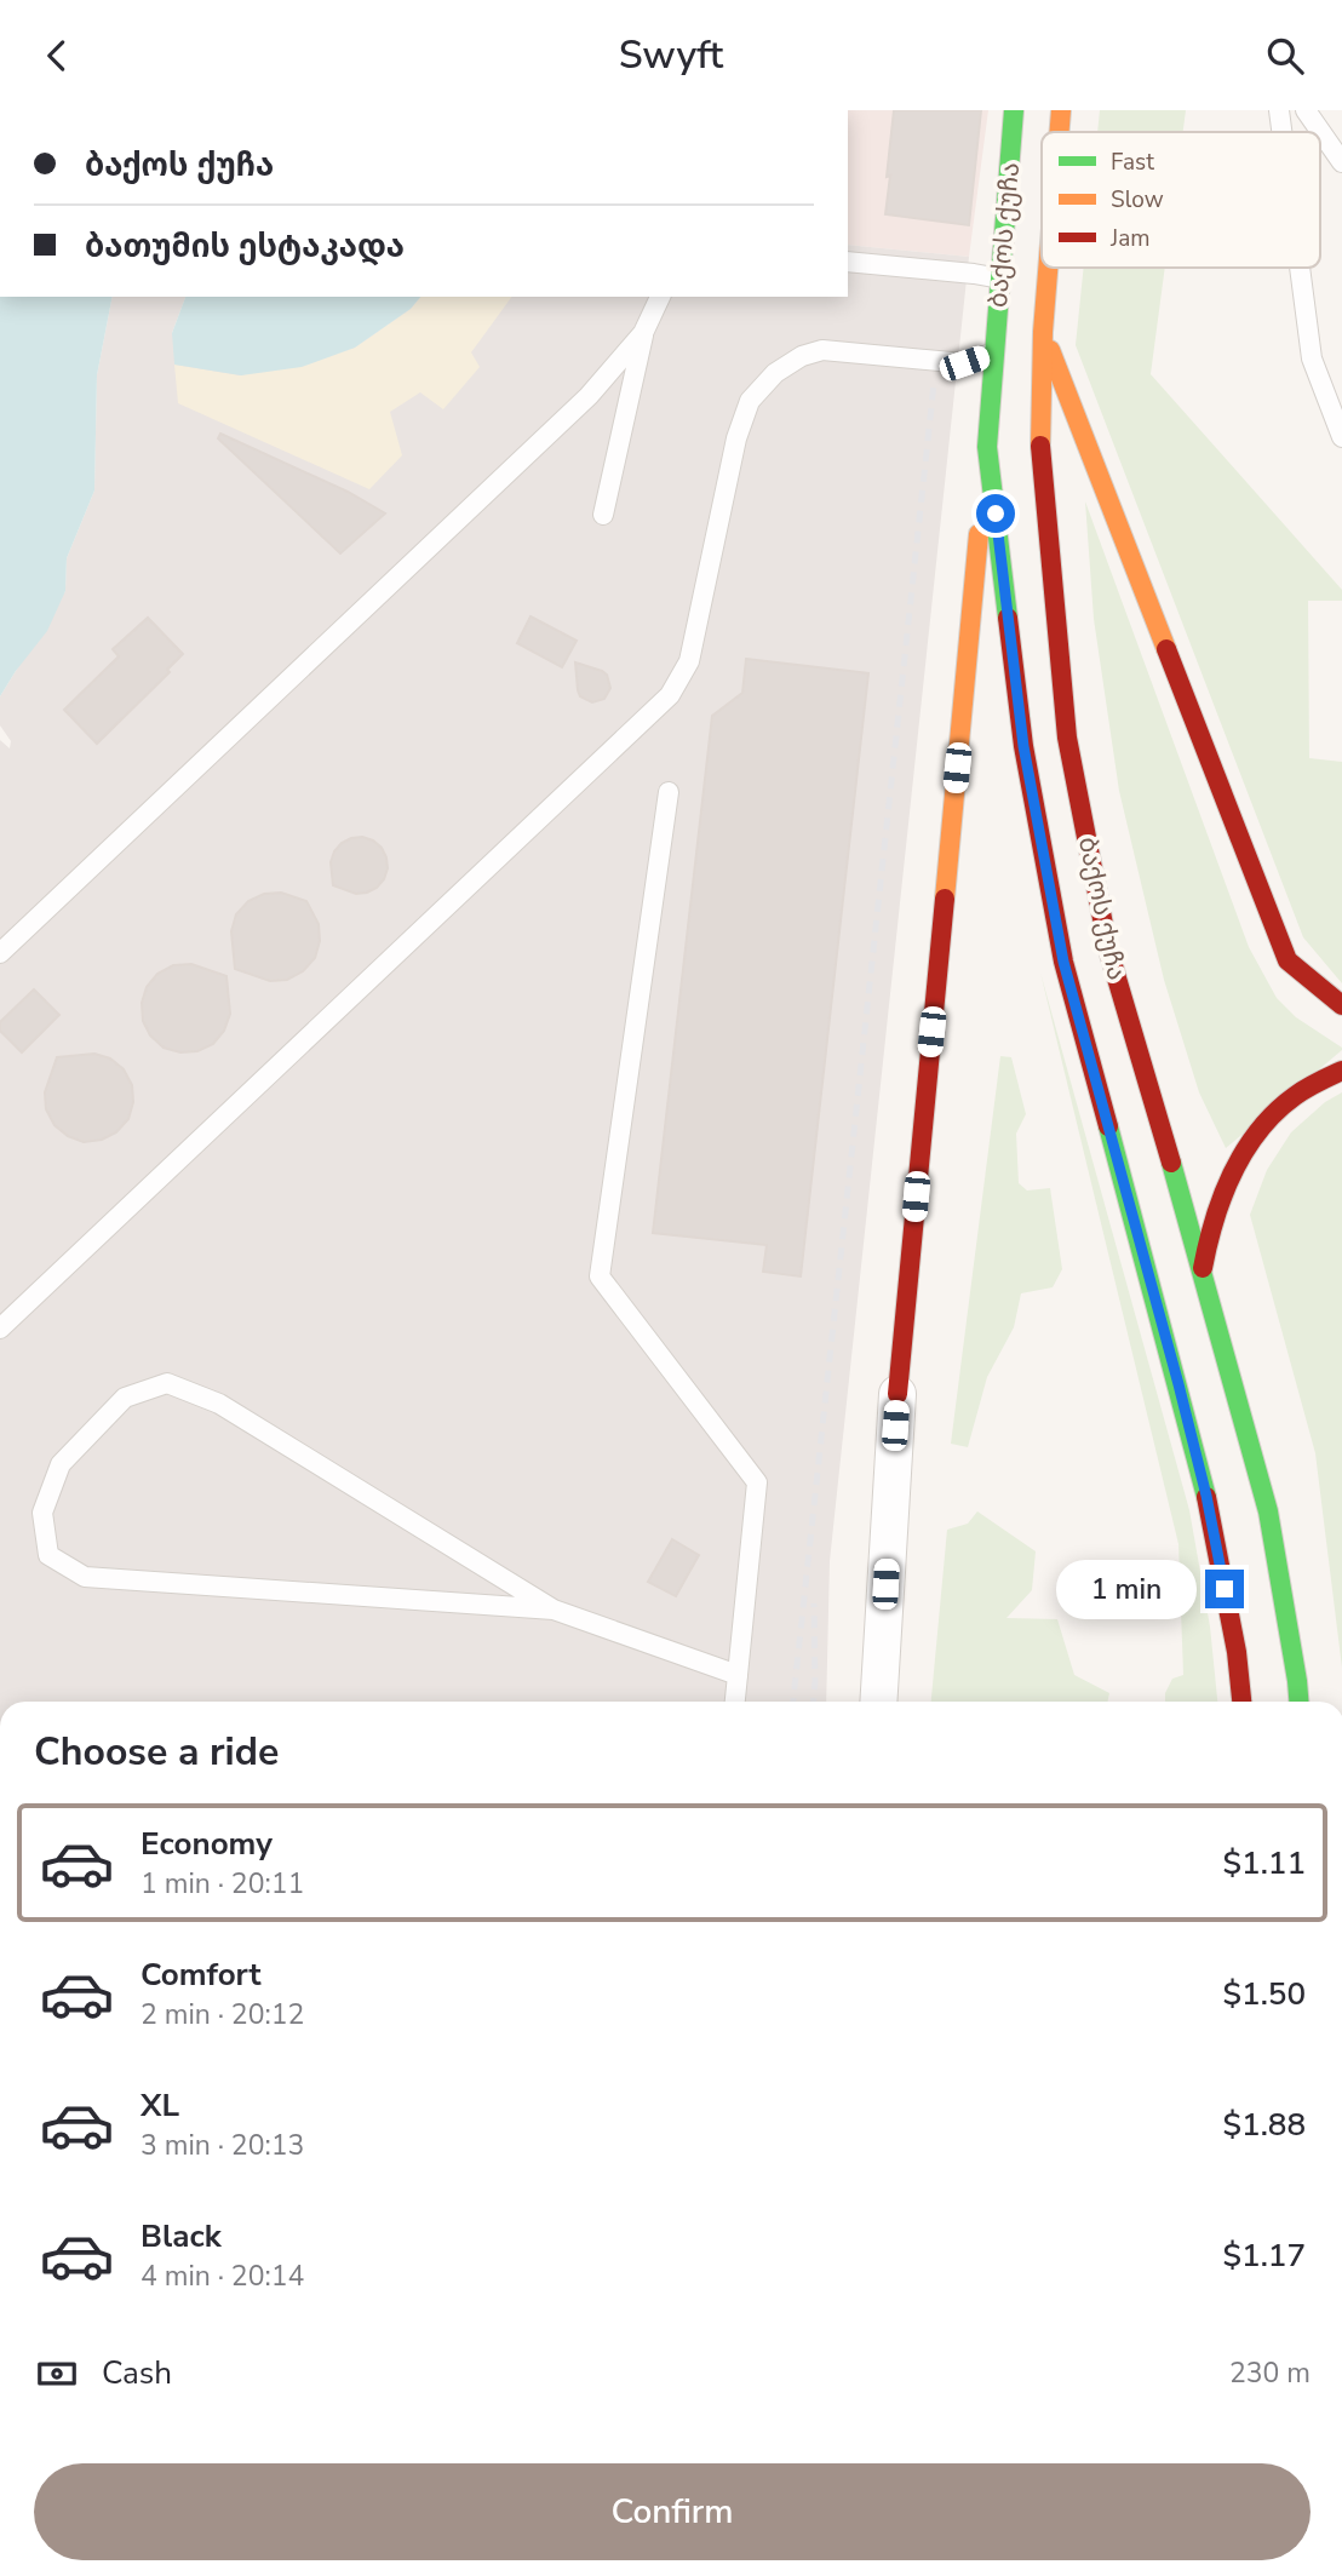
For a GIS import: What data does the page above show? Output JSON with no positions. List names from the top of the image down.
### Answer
{
  "streets": {
    "main road": ["ბაქოს ქუჩა"]
  },
  "legend": ["Fast", "Slow", "Jam"],
  "page": {
    "header": "Swyft",
    "banner": ["ბაქოს ქუჩა", "ბათუმის ესტაკადა"],
    "bubble": "1 min",
    "heading": "Choose a ride",
    "list": [
      {
        "name": "Economy",
        "note": "1 min · 20:11",
        "value": "$1.11"
      },
      {
        "name": "Comfort",
        "note": "2 min · 20:12",
        "value": "$1.50"
      },
      {
        "name": "XL",
        "note": "3 min · 20:13",
        "value": "$1.88"
      },
      {
        "name": "Black",
        "note": "4 min · 20:14",
        "value": "$1.17"
      }
    ],
    "pay": ["Cash", "230 m"],
    "buttons": "Confirm"
  }
}
